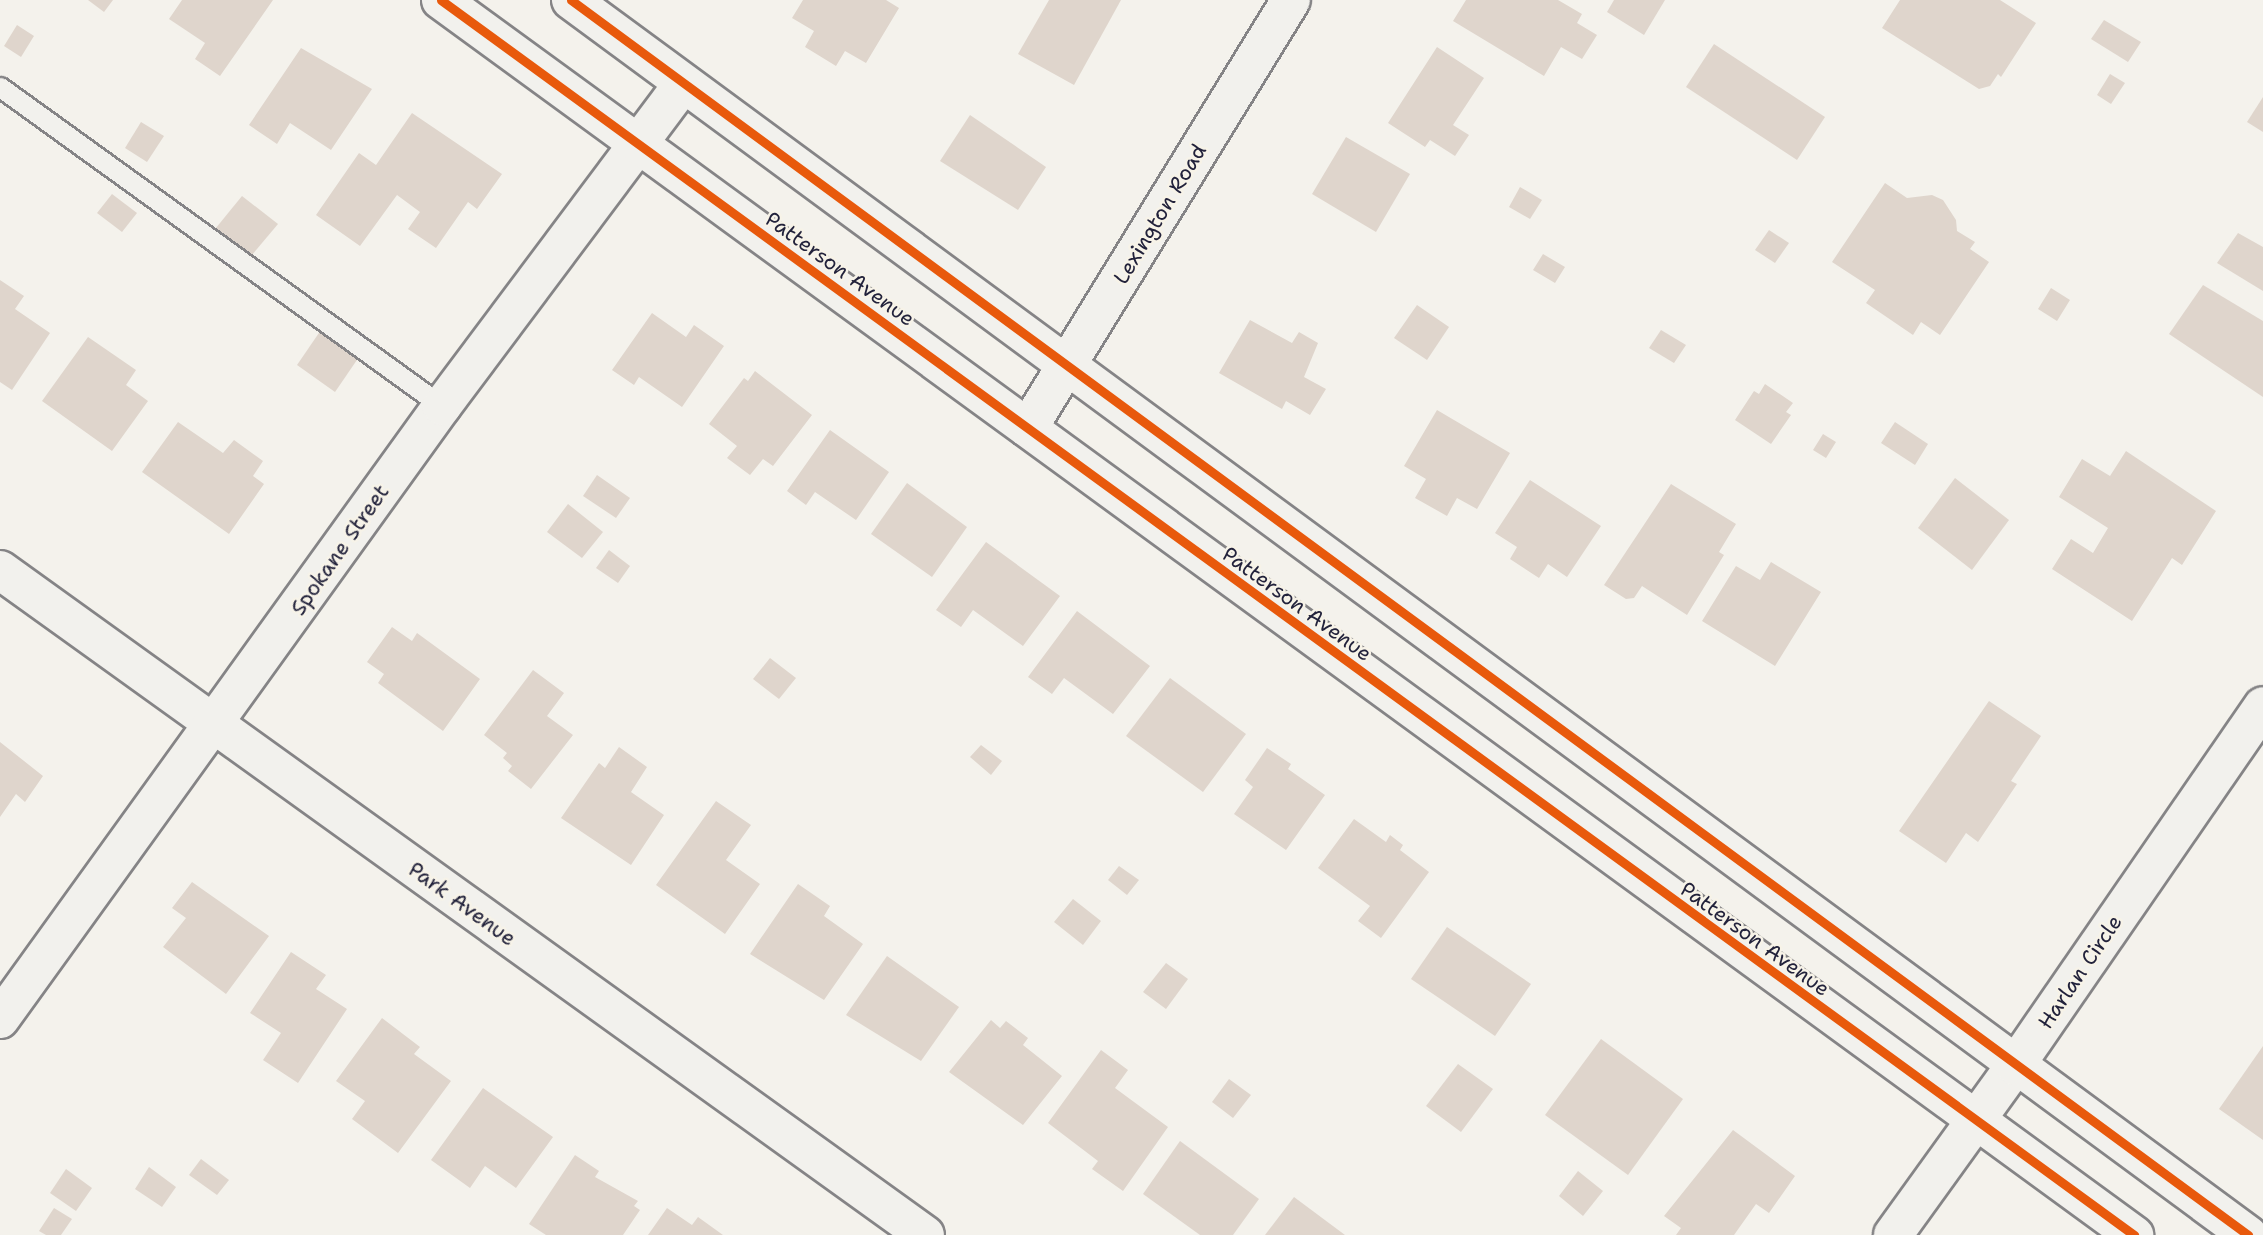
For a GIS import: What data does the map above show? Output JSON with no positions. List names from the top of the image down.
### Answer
{
  "streets": {
    "main road": [
      "Lexington Road",
      "Patterson Avenue",
      "Spokane Street",
      "Park Avenue",
      "Harlan Circle"
    ]
  },
  "crossings": [
    ["Lexington Road", "Patterson Avenue"],
    ["Patterson Avenue", "Spokane Street"],
    ["Patterson Avenue", "Harlan Circle"],
    ["Spokane Street", "Park Avenue"]
  ]
}
